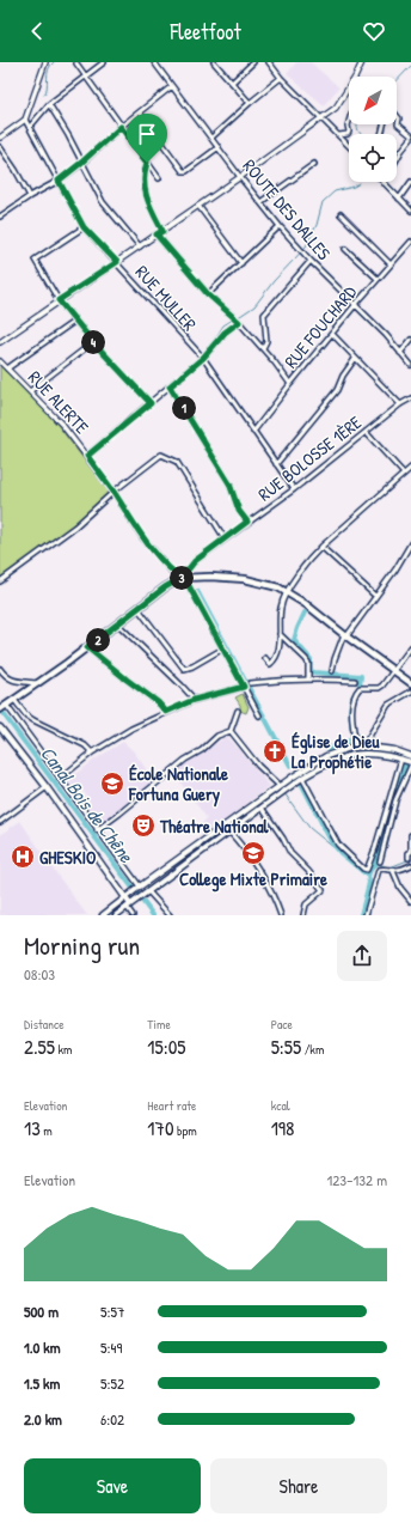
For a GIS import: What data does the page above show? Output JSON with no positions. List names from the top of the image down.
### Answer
{
  "streets": {
    "street": [
      "ROUTE DES DALLES",
      "RUE MULLER",
      "RUE FOUCHARD",
      "RUE ALERTE",
      "RUE BOLOSSE 1ÈRE"
    ]
  },
  "crossings": [
    ["ROUTE DES DALLES", "RUE FOUCHARD"],
    ["RUE MULLER", "RUE FOUCHARD"],
    ["RUE MULLER", "RUE BOLOSSE 1ÈRE"],
    ["RUE ALERTE", "RUE BOLOSSE 1ÈRE"]
  ],
  "water": ["Canal Bois de Chêne"],
  "places": {
    "church": ["Église de Dieu La Prophétie"],
    "school or university": ["École Nationale Fortuna Guery", "College Mixte Primaire"],
    "theatre": ["Théatre National"],
    "hospital": ["GHESKIO"]
  },
  "north": "bottom left",
  "page": {
    "header": "Fleetfoot",
    "pins": [
      "4",
      "1",
      "3",
      "2"
    ],
    "heading": ["Morning run", "08:03"],
    "stats": [
      ["Distance", "2.55 km"],
      ["Time", "15:05"],
      ["Pace", "5:55 /km"],
      ["Elevation", "13 m"],
      ["Heart rate", "170 bpm"],
      ["kcal", "198"]
    ],
    "chart": ["Elevation", "123–132 m"],
    "list": [
      {
        "name": "500 m",
        "note": "5:57"
      },
      {
        "name": "1.0 km",
        "note": "5:49"
      },
      {
        "name": "1.5 km",
        "note": "5:52"
      },
      {
        "name": "2.0 km",
        "note": "6:02"
      }
    ],
    "buttons": ["Save", "Share"]
  }
}
